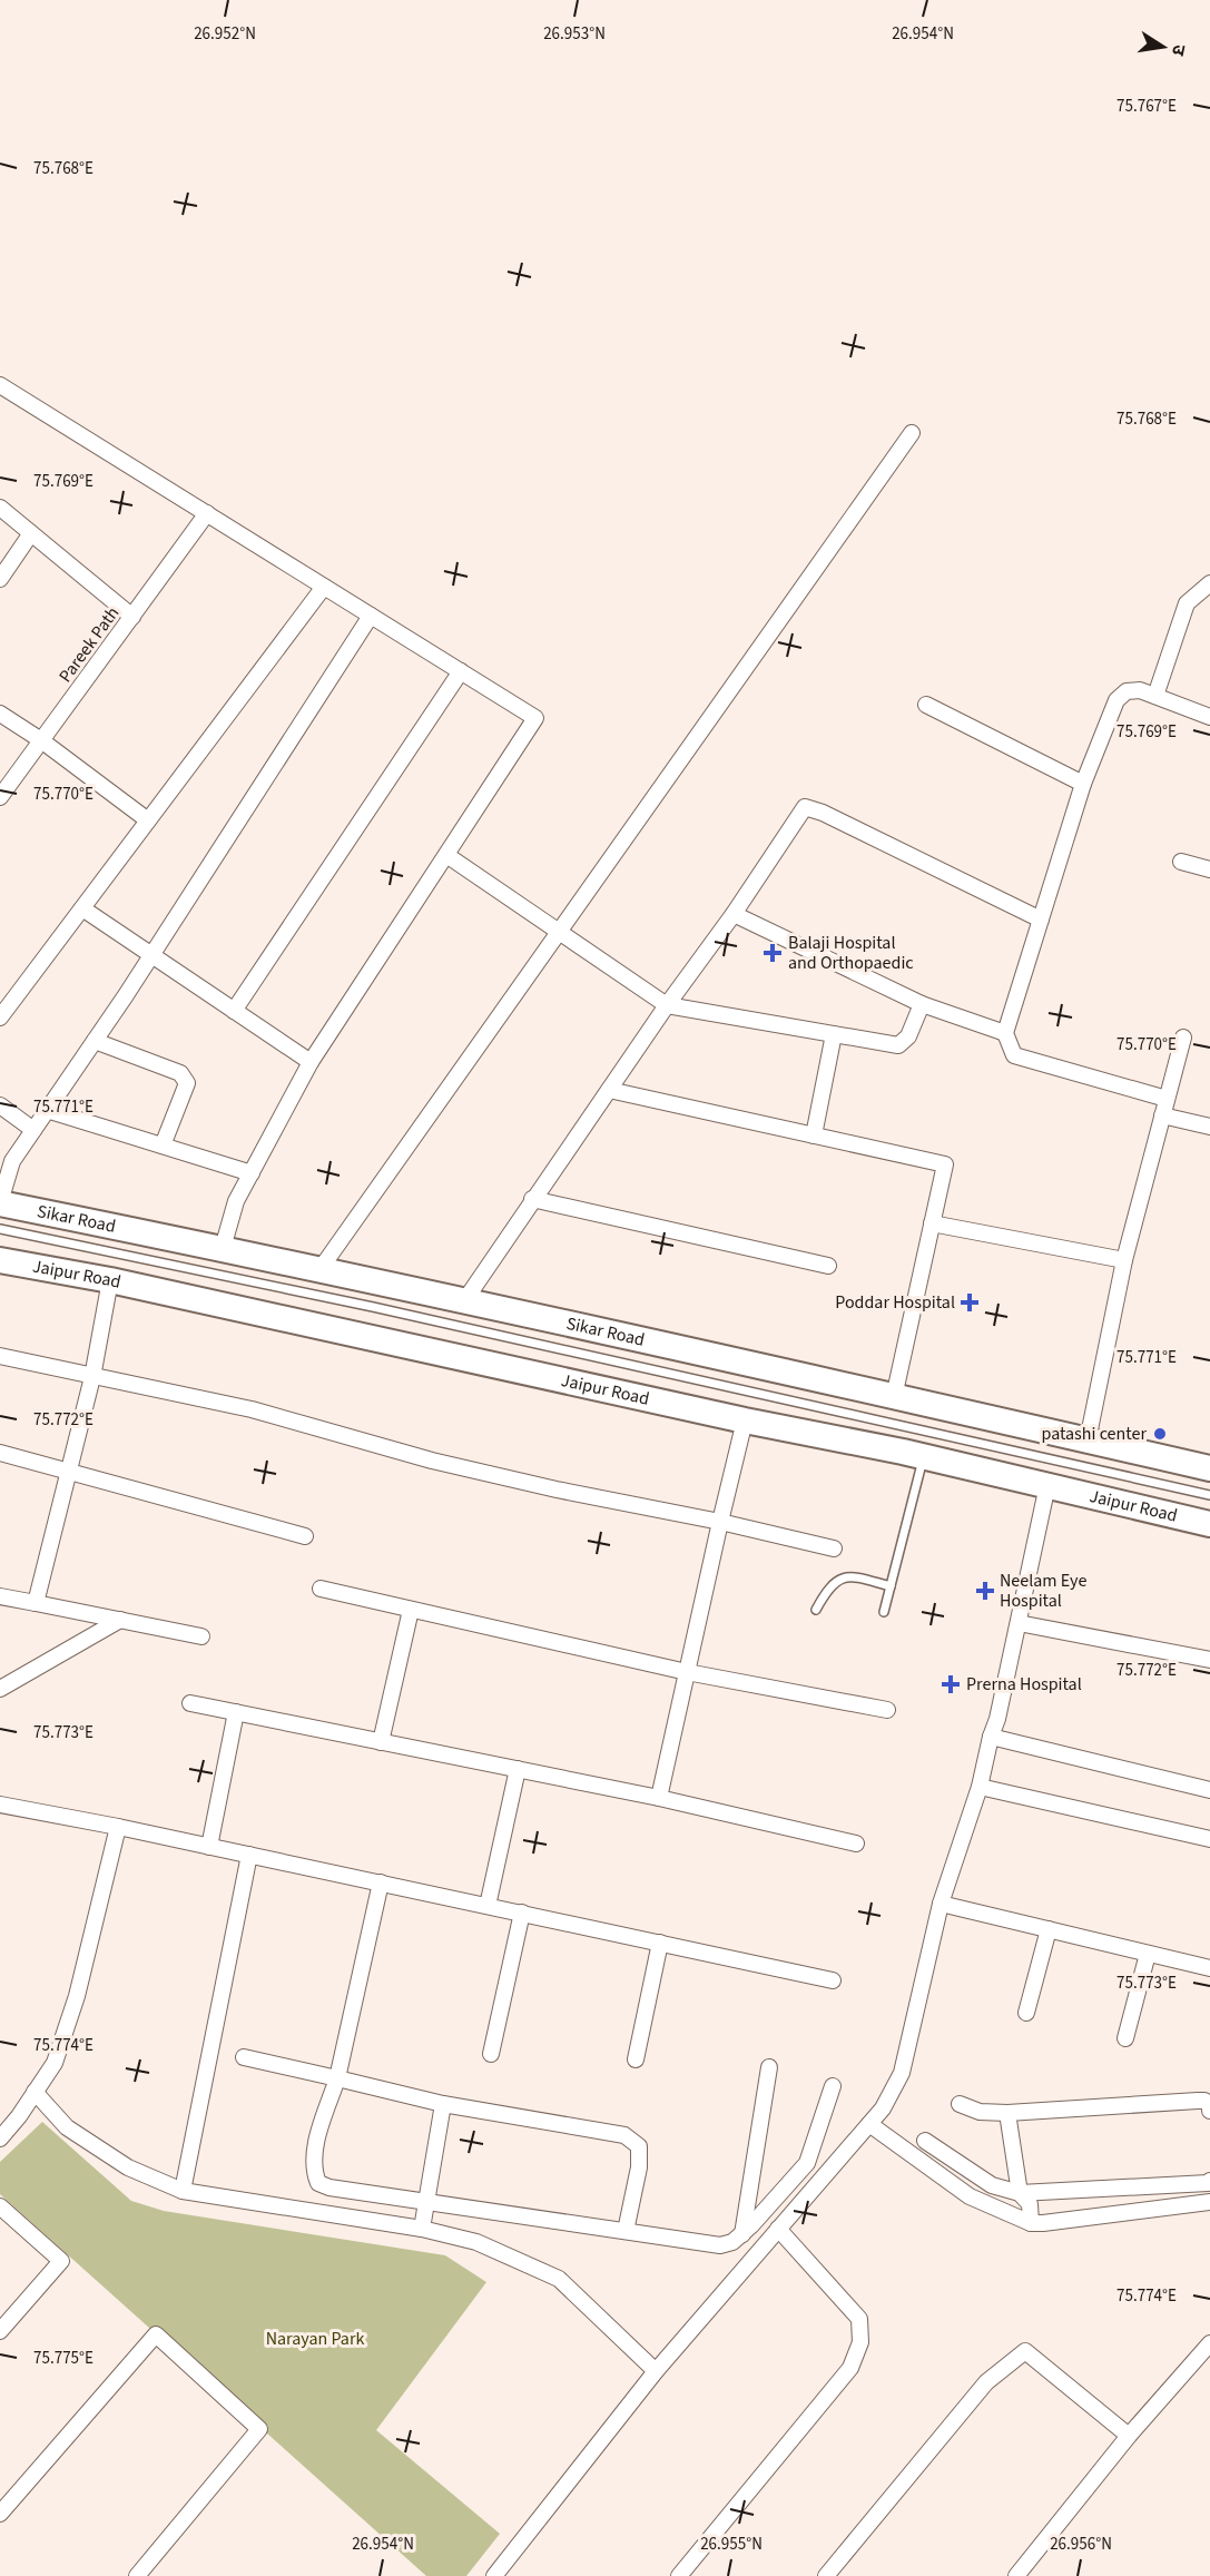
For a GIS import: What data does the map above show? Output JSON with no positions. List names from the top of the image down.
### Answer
{
  "streets": {
    "main road": ["Sikar Road", "Jaipur Road"],
    "street": ["Pareek Path"]
  },
  "parks": ["Narayan Park"],
  "places": {
    "health": [
      "Balaji Hospital and Orthopaedic",
      "Poddar Hospital",
      "Neelam Eye Hospital",
      "Prerna Hospital"
    ],
    "other": ["patashi center"]
  },
  "north": "right",
  "coordinates": [
    "26.952°N",
    "26.953°N",
    "26.954°N",
    "75.767°E",
    "75.768°E",
    "75.769°E",
    "75.770°E",
    "75.771°E",
    "75.772°E",
    "75.773°E",
    "75.774°E",
    "75.775°E",
    "26.955°N",
    "26.956°N"
  ]
}
